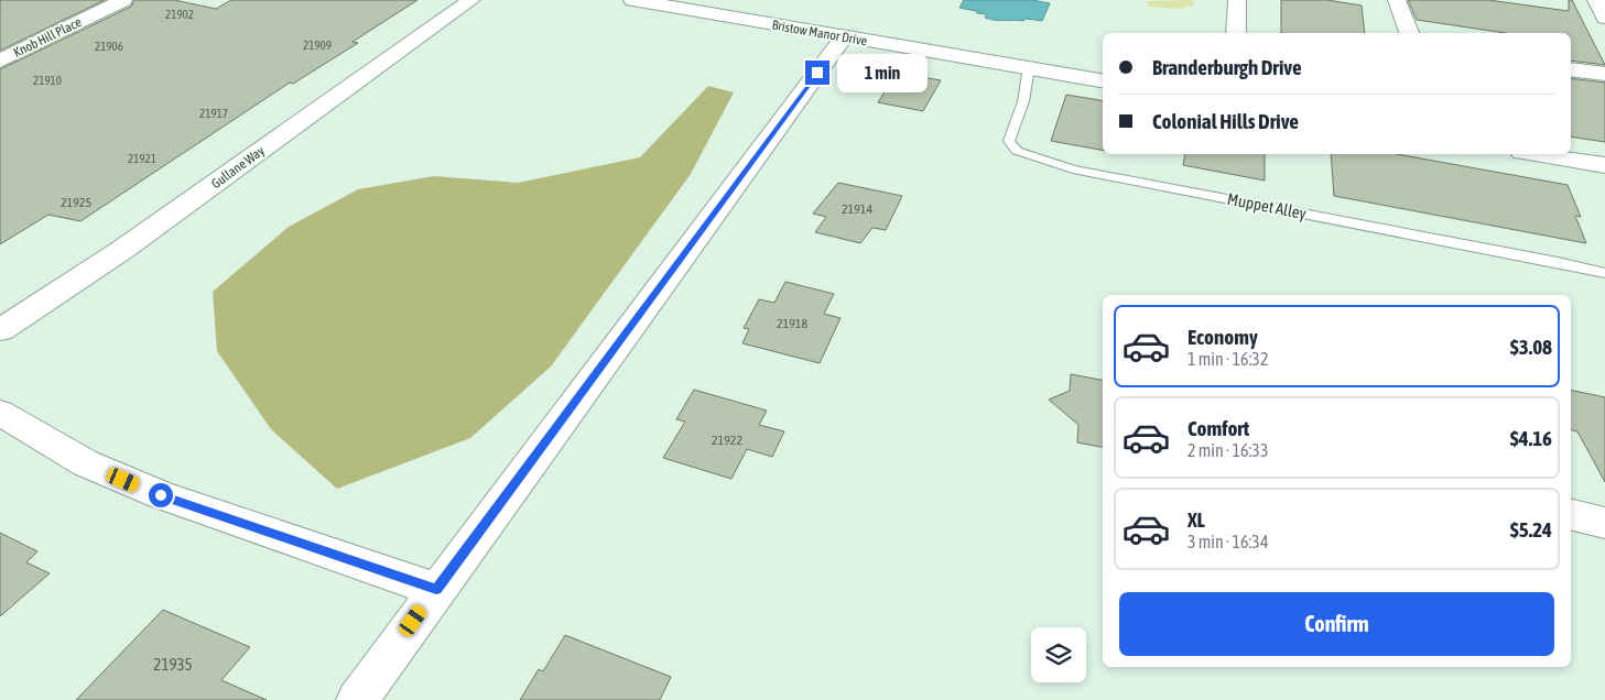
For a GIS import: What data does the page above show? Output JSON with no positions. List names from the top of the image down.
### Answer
{
  "streets": {
    "street": ["Bristow Manor Drive", "Knob Hill Place", "Gullane Way"],
    "lane": ["Muppet Alley"]
  },
  "crossings": [
    ["Bristow Manor Drive", "Muppet Alley"]
  ],
  "house_numbers": [
    "21902",
    "21909",
    "21906",
    "21910",
    "21917",
    "21921",
    "21925",
    "21914",
    "21918",
    "21922",
    "21935"
  ],
  "page": {
    "banner": ["Branderburgh Drive", "Colonial Hills Drive"],
    "bubble": "1 min",
    "list": [
      {
        "name": "Economy",
        "note": "1 min · 16:32",
        "value": "$3.08"
      },
      {
        "name": "Comfort",
        "note": "2 min · 16:33",
        "value": "$4.16"
      },
      {
        "name": "XL",
        "note": "3 min · 16:34",
        "value": "$5.24"
      }
    ],
    "buttons": "Confirm"
  }
}
